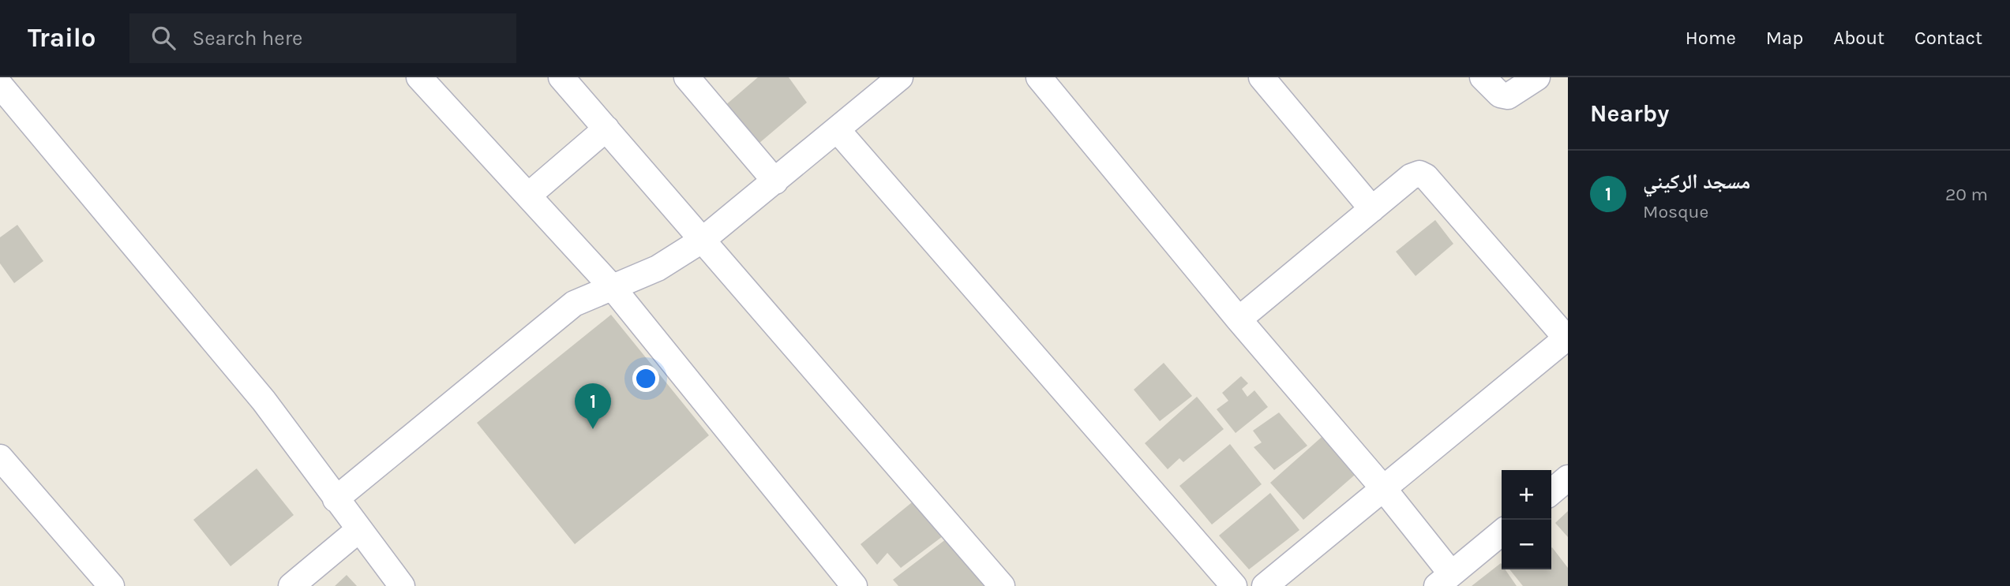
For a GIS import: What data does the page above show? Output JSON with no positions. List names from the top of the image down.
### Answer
{
  "page": {
    "header": "Trailo",
    "search": "Search here",
    "nav": [
      "Home",
      "Map",
      "About",
      "Contact"
    ],
    "heading": "Nearby",
    "list": [
      {
        "mark": "1",
        "name": "مسجد الركيني",
        "note": "Mosque",
        "value": "20 m"
      }
    ],
    "pins": "1",
    "map_buttons": ["+", "−"]
  }
}
